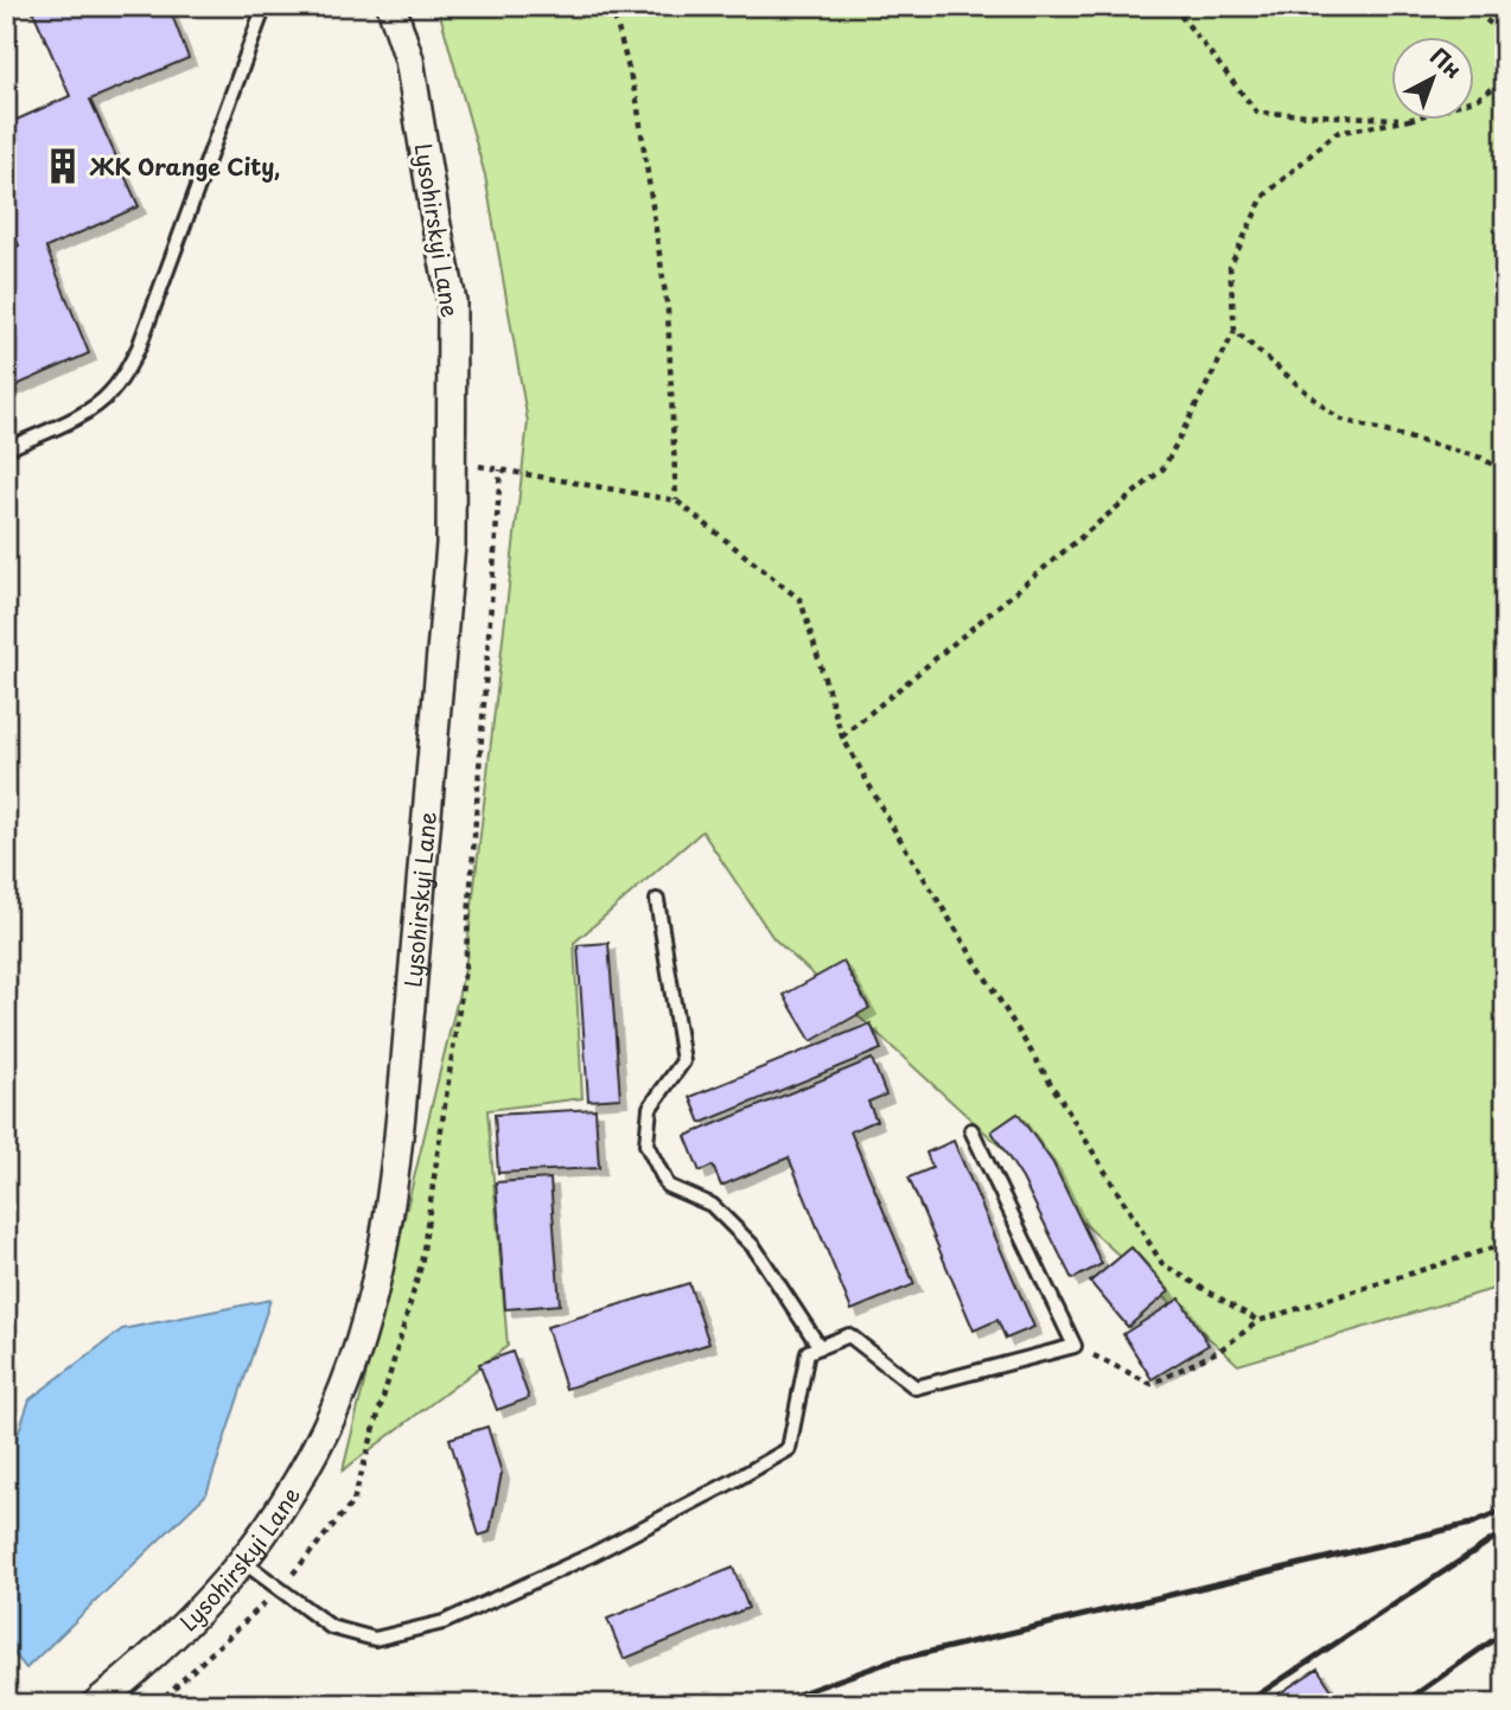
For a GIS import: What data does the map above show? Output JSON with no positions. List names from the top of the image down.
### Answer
{
  "streets": {
    "street": ["Lysohirskyi Lane"]
  },
  "places": {
    "building": ["ЖК Orange City,"]
  },
  "north": "top right"
}
